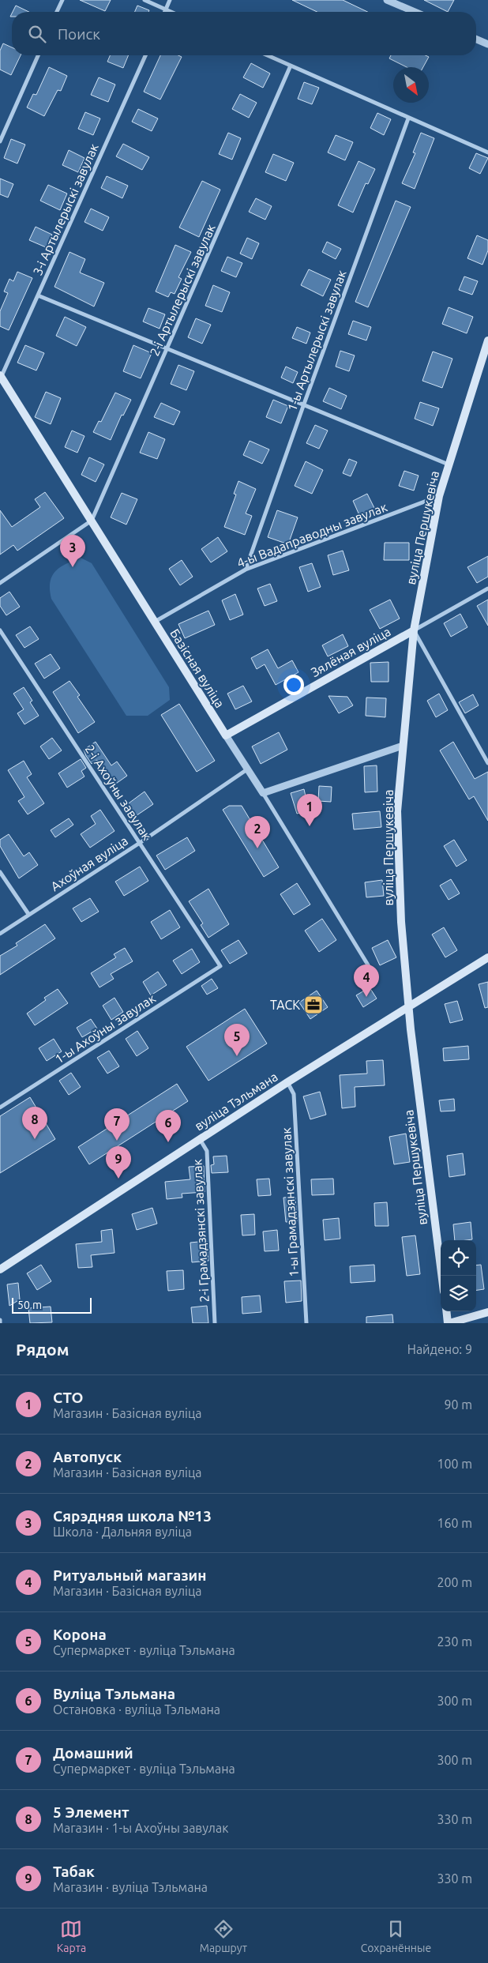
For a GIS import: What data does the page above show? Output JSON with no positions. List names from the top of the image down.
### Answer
{
  "streets": {
    "main road": [
      "вуліца Першукевіча",
      "Зялёная вуліца",
      "Базісная вуліца",
      "вуліца Тэльмана"
    ],
    "street": [
      "3-і Артылерыскі завулак",
      "2-і Артылерыскі завулак",
      "1-ы Артылерыскі завулак",
      "4-ы Вадаправодны завулак",
      "2-і Ахоўны завулак",
      "Ахоўная вуліца",
      "1-ы Ахоўны завулак",
      "1-ы Грамадзянскі завулак",
      "2-і Грамадзянскі завулак"
    ]
  },
  "crossings": [
    ["3-і Артылерыскі завулак", "Базісная вуліца"],
    ["2-і Артылерыскі завулак", "Базісная вуліца"],
    ["1-ы Артылерыскі завулак", "4-ы Вадаправодны завулак"],
    ["вуліца Першукевіча", "4-ы Вадаправодны завулак"],
    ["вуліца Першукевіча", "Зялёная вуліца"],
    ["вуліца Першукевіча", "вуліца Тэльмана"],
    ["4-ы Вадаправодны завулак", "Базісная вуліца"],
    ["Зялёная вуліца", "Базісная вуліца"],
    ["Базісная вуліца", "Ахоўная вуліца"],
    ["2-і Ахоўны завулак", "Ахоўная вуліца"],
    ["2-і Ахоўны завулак", "1-ы Ахоўны завулак"],
    ["вуліца Тэльмана", "1-ы Грамадзянскі завулак"],
    ["вуліца Тэльмана", "2-і Грамадзянскі завулак"]
  ],
  "places": {
    "office": ["ТАСК"]
  },
  "scale_bar": "50 m",
  "north": "bottom right",
  "page": {
    "search": "Поиск",
    "pins": [
      "3",
      "1",
      "2",
      "4",
      "5",
      "8",
      "7",
      "6",
      "9"
    ],
    "scale": "50 m",
    "heading": ["Рядом", "Найдено: 9"],
    "list": [
      {
        "mark": "1",
        "name": "СТО",
        "note": "Магазин · Базісная вуліца",
        "value": "90 m"
      },
      {
        "mark": "2",
        "name": "Автопуск",
        "note": "Магазин · Базісная вуліца",
        "value": "100 m"
      },
      {
        "mark": "3",
        "name": "Сярэдняя школа №13",
        "note": "Школа · Дальняя вуліца",
        "value": "160 m"
      },
      {
        "mark": "4",
        "name": "Ритуальный магазин",
        "note": "Магазин · Базісная вуліца",
        "value": "200 m"
      },
      {
        "mark": "5",
        "name": "Корона",
        "note": "Супермаркет · вуліца Тэльмана",
        "value": "230 m"
      },
      {
        "mark": "6",
        "name": "Вуліца Тэльмана",
        "note": "Остановка · вуліца Тэльмана",
        "value": "300 m"
      },
      {
        "mark": "7",
        "name": "Домашний",
        "note": "Супермаркет · вуліца Тэльмана",
        "value": "300 m"
      },
      {
        "mark": "8",
        "name": "5 Элемент",
        "note": "Магазин · 1-ы Ахоўны завулак",
        "value": "330 m"
      },
      {
        "mark": "9",
        "name": "Табак",
        "note": "Магазин · вуліца Тэльмана",
        "value": "330 m"
      }
    ],
    "nav": ["Карта", "Маршрут", "Сохранённые"]
  }
}
